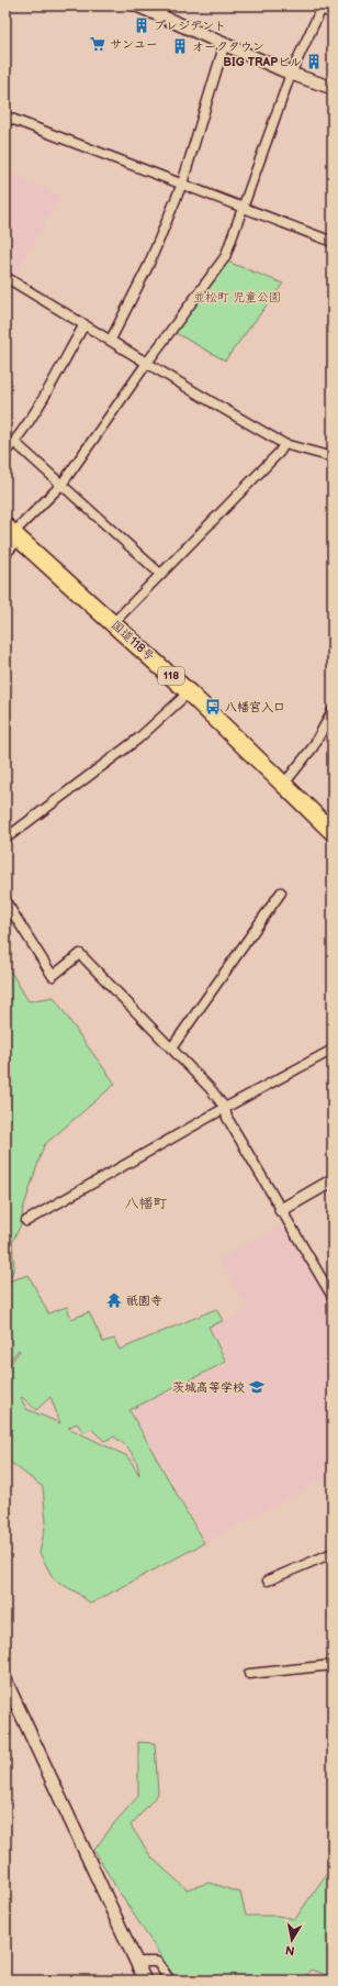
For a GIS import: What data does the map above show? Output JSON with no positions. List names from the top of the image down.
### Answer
{
  "streets": {
    "highway": ["国道118号", "118"]
  },
  "districts": ["八幡町"],
  "parks": ["並松町 児童公園"],
  "places": {
    "building": ["プレジデント", "オークタウン", "BIG TRAPビル"],
    "supermarket": ["サンユー"],
    "bus stop": ["八幡宮入口"],
    "temple": ["祇園寺"],
    "school or university": ["茨城高等学校"]
  },
  "north": "bottom"
}
